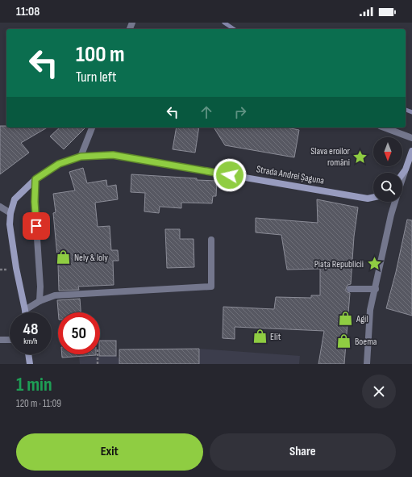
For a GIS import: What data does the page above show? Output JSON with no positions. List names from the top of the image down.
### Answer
{
  "streets": {
    "main road": ["Strada Andrei Șaguna"]
  },
  "places": {
    "place": ["Slava eroilor români", "Piața Republicii"],
    "shop": [
      "Nely & Ioly",
      "Agil",
      "Elit",
      "Boema"
    ]
  },
  "north": "bottom",
  "page": {
    "status": "11:08",
    "turn": ["100 m", "Turn left"],
    "speed": "48 km/h",
    "limit": "50",
    "heading": ["1 min", "120 m · 11:09"],
    "buttons": ["Exit", "Share"]
  }
}
